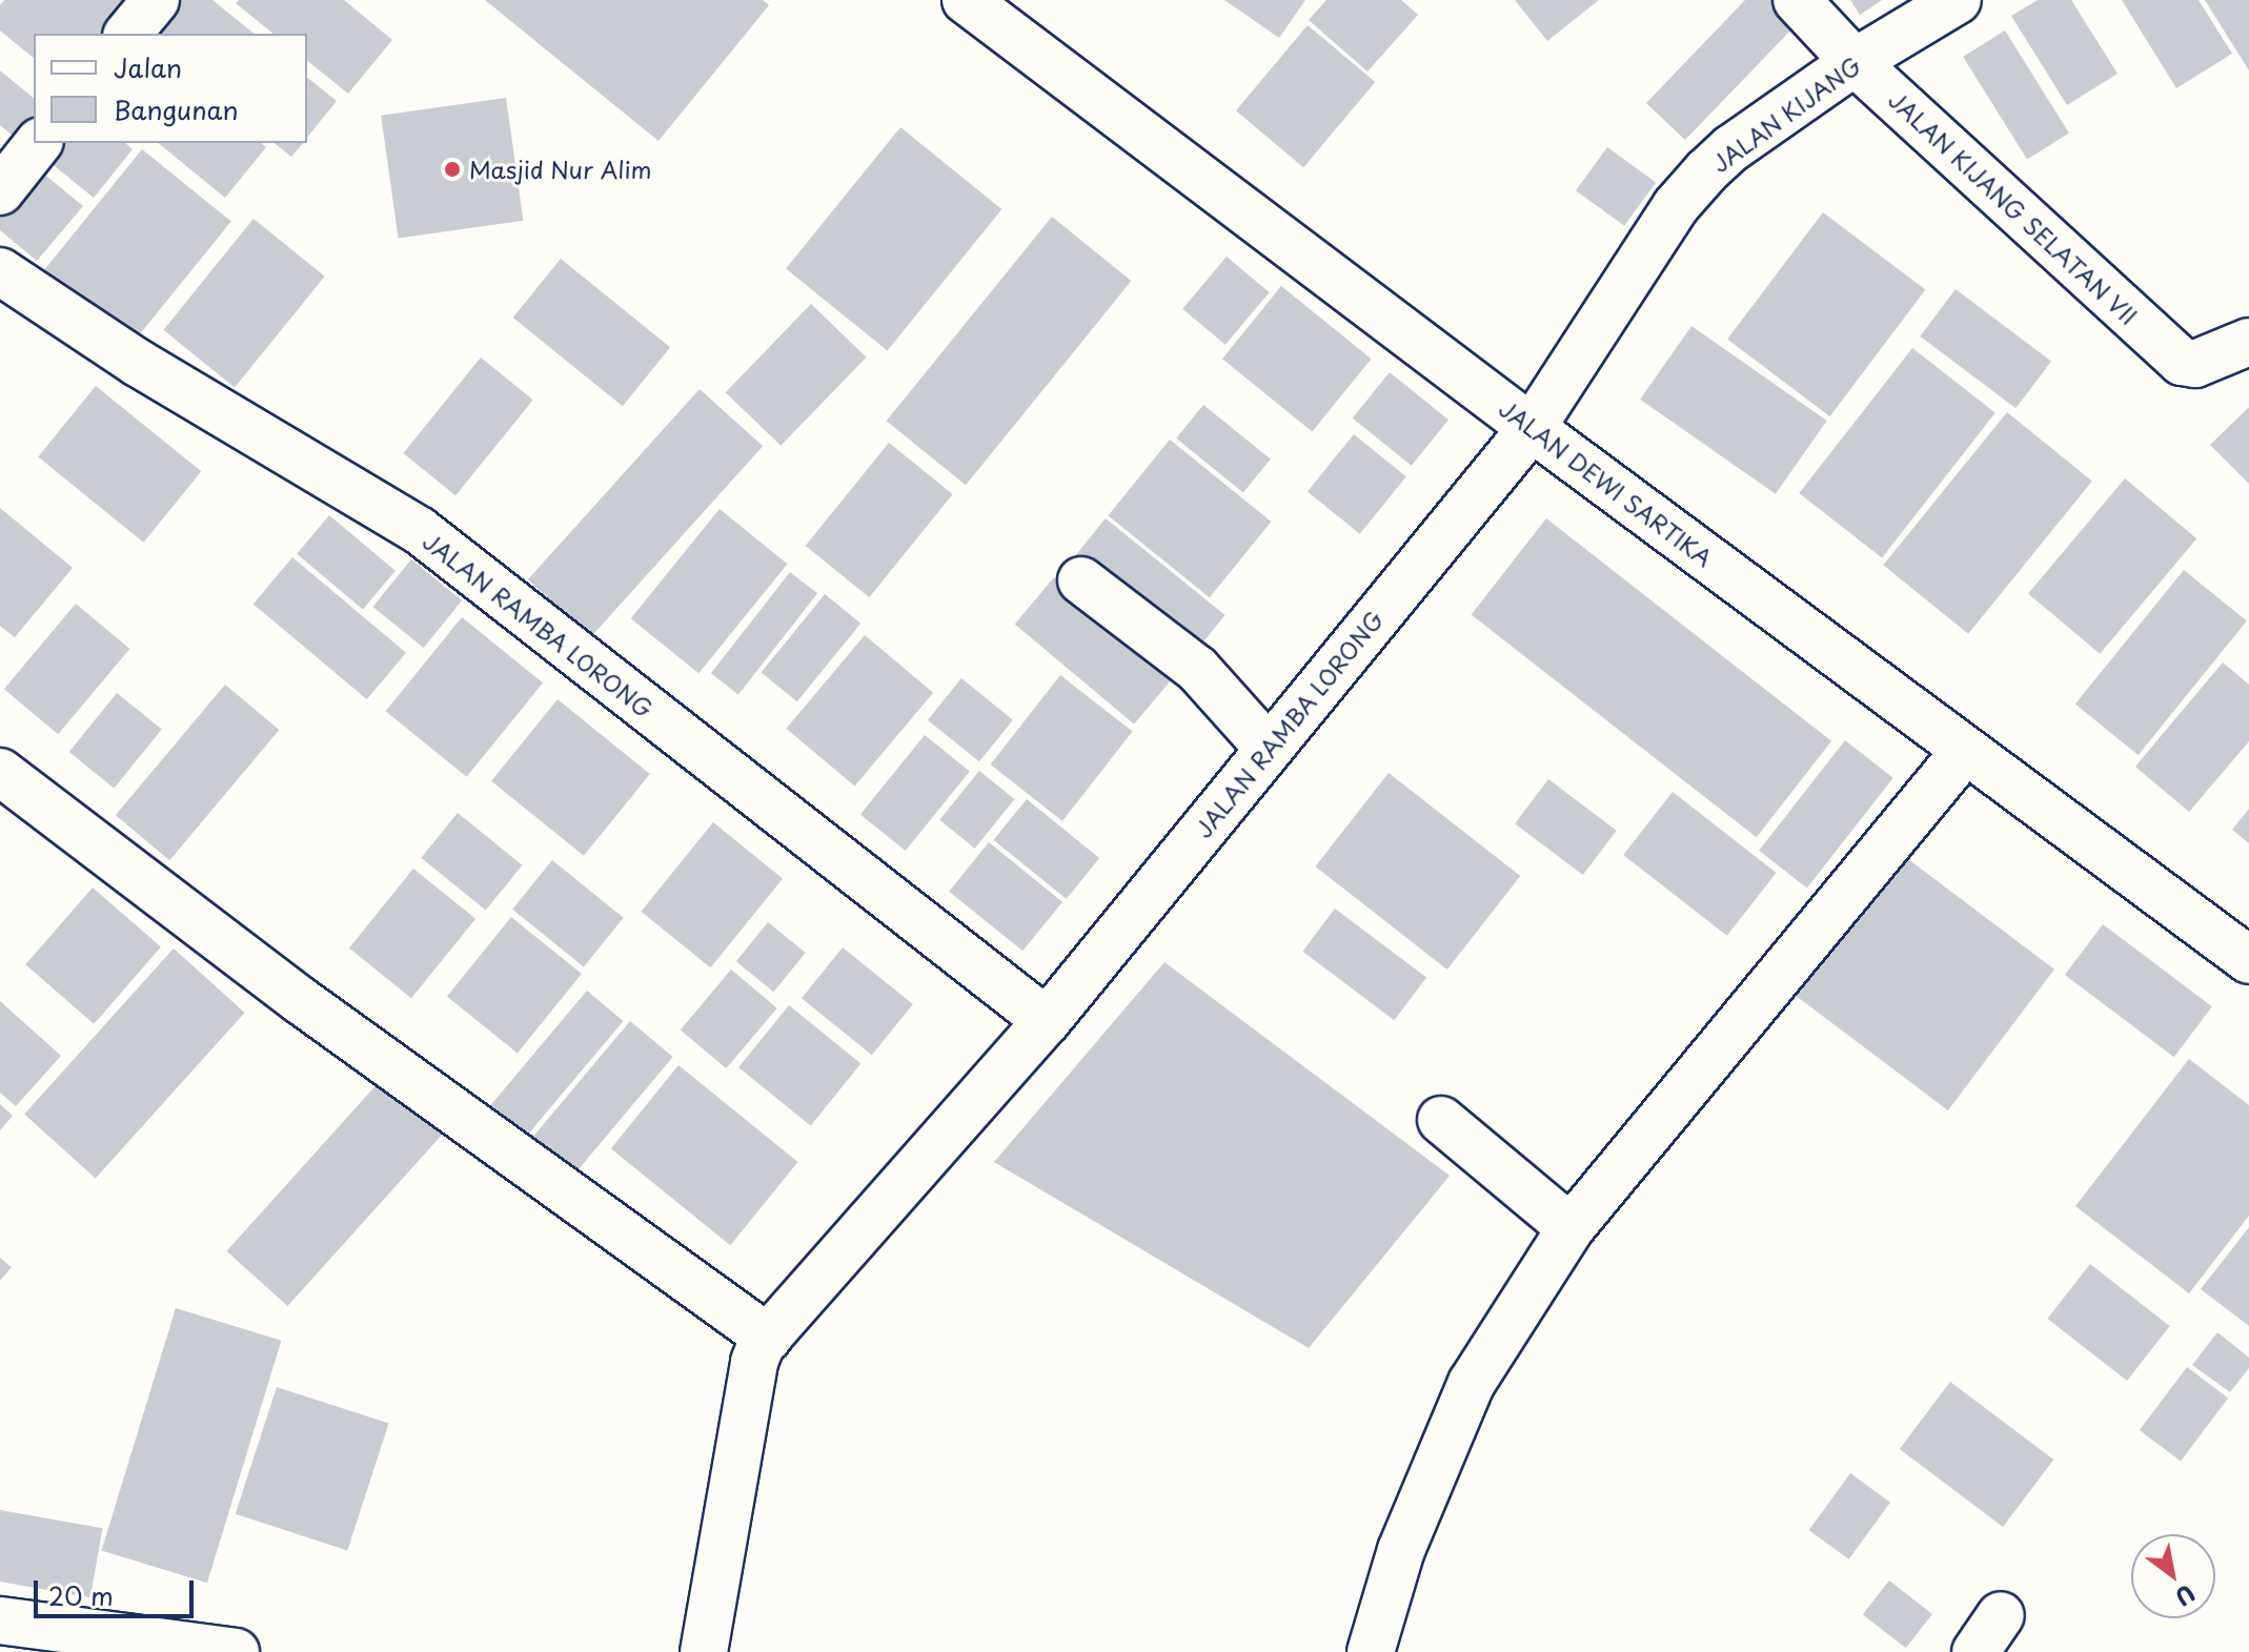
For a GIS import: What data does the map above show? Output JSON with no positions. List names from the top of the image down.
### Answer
{
  "streets": {
    "street": [
      "JALAN KIJANG",
      "JALAN KIJANG SELATAN VII",
      "JALAN DEWI SARTIKA",
      "JALAN RAMBA LORONG"
    ]
  },
  "crossings": [
    ["JALAN KIJANG", "JALAN KIJANG SELATAN VII"],
    ["JALAN KIJANG", "JALAN DEWI SARTIKA"],
    ["JALAN KIJANG", "JALAN RAMBA LORONG"],
    ["JALAN DEWI SARTIKA", "JALAN RAMBA LORONG"]
  ],
  "places": ["Masjid Nur Alim"],
  "legend": ["Jalan", "Bangunan"],
  "scale_bar": "20 m",
  "north": "bottom right"
}
